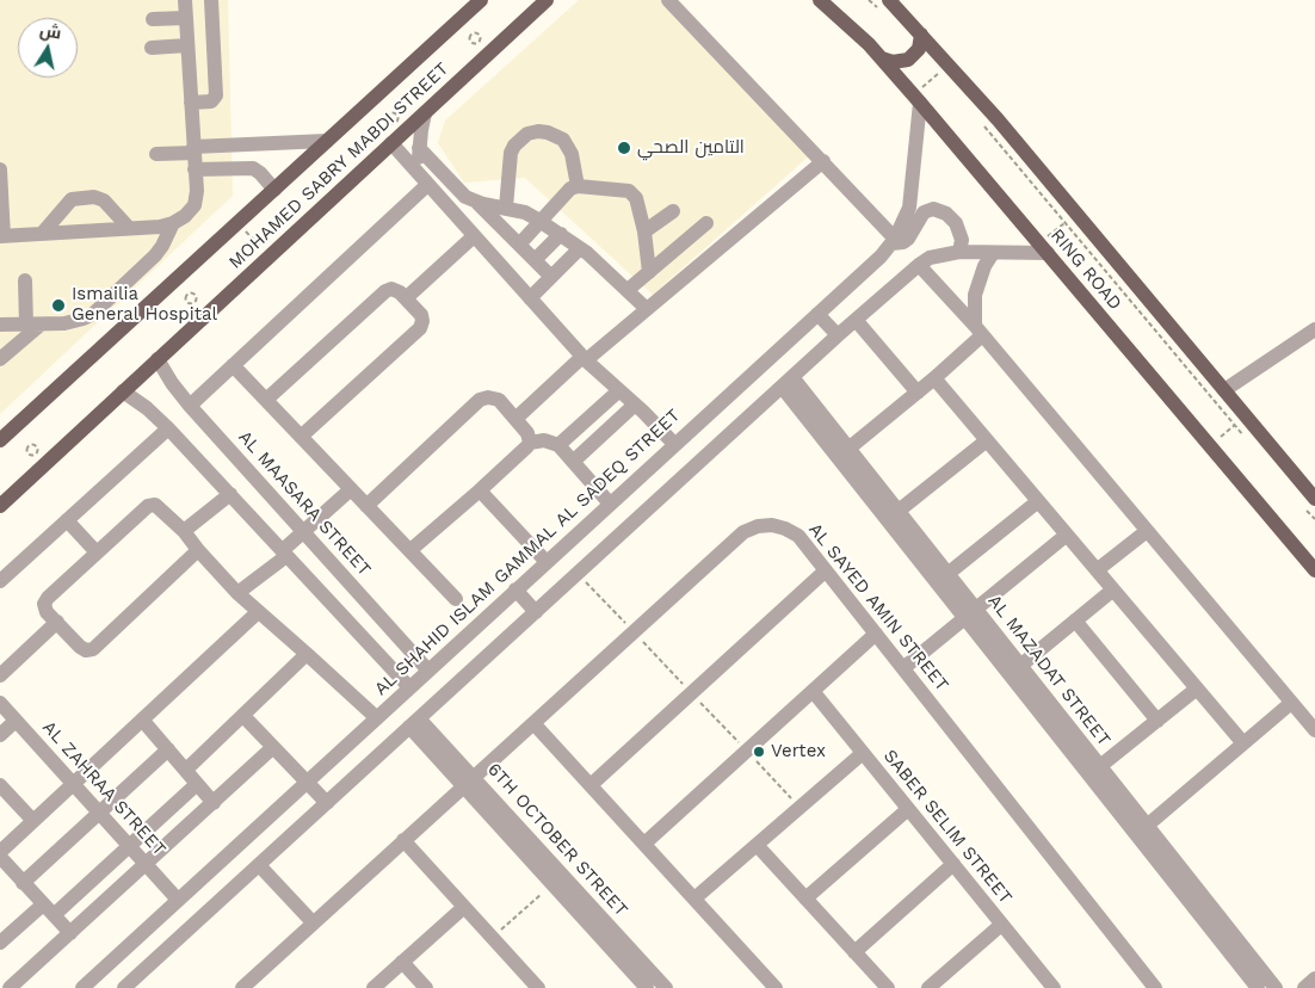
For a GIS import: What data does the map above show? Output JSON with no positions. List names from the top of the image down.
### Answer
{
  "streets": {
    "main road": ["MOHAMED SABRY MABDI STREET", "RING ROAD"],
    "street": [
      "AL MAASARA STREET",
      "AL SHAHID ISLAM GAMMAL AL SADEQ STREET",
      "AL SAYED AMIN STREET",
      "AL MAZADAT STREET",
      "AL ZAHRAA STREET",
      "SABER SELIM STREET",
      "6TH OCTOBER STREET"
    ]
  },
  "crossings": [
    ["MOHAMED SABRY MABDI STREET", "AL MAASARA STREET"],
    ["RING ROAD", "AL SHAHID ISLAM GAMMAL AL SADEQ STREET"],
    ["AL MAASARA STREET", "AL SHAHID ISLAM GAMMAL AL SADEQ STREET"],
    ["AL SHAHID ISLAM GAMMAL AL SADEQ STREET", "AL ZAHRAA STREET"],
    ["AL SAYED AMIN STREET", "6TH OCTOBER STREET"]
  ],
  "places": ["التامين الصحي", "Ismailia General Hospital", "Vertex"],
  "north": "top"
}
